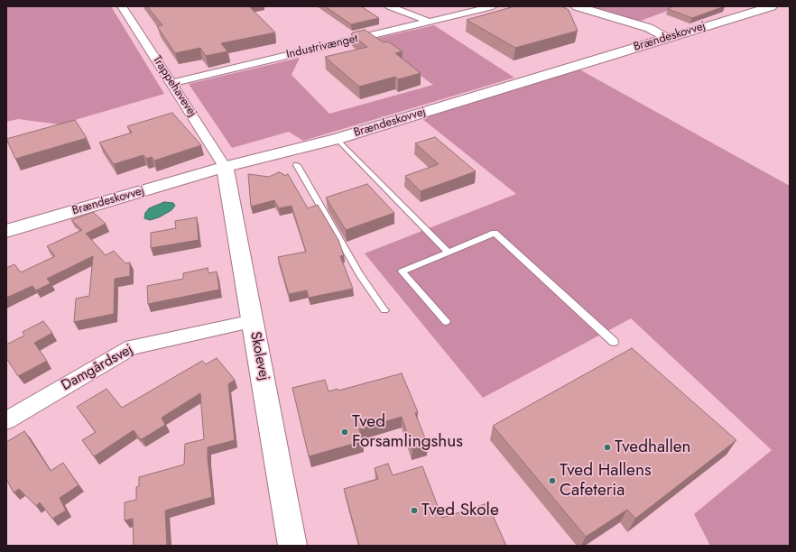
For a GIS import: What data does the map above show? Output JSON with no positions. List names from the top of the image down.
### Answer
{
  "streets": {
    "street": [
      "Brændeskovvej",
      "Industrivænget",
      "Trappehavevej",
      "Skolevej",
      "Damgårdsvej"
    ]
  },
  "crossings": [
    ["Brændeskovvej", "Trappehavevej"],
    ["Brændeskovvej", "Skolevej"],
    ["Industrivænget", "Trappehavevej"],
    ["Trappehavevej", "Skolevej"],
    ["Skolevej", "Damgårdsvej"]
  ],
  "places": [
    "Tved Forsamlingshus",
    "Tvedhallen",
    "Tved Hallens Cafeteria",
    "Tved Skole"
  ]
}
